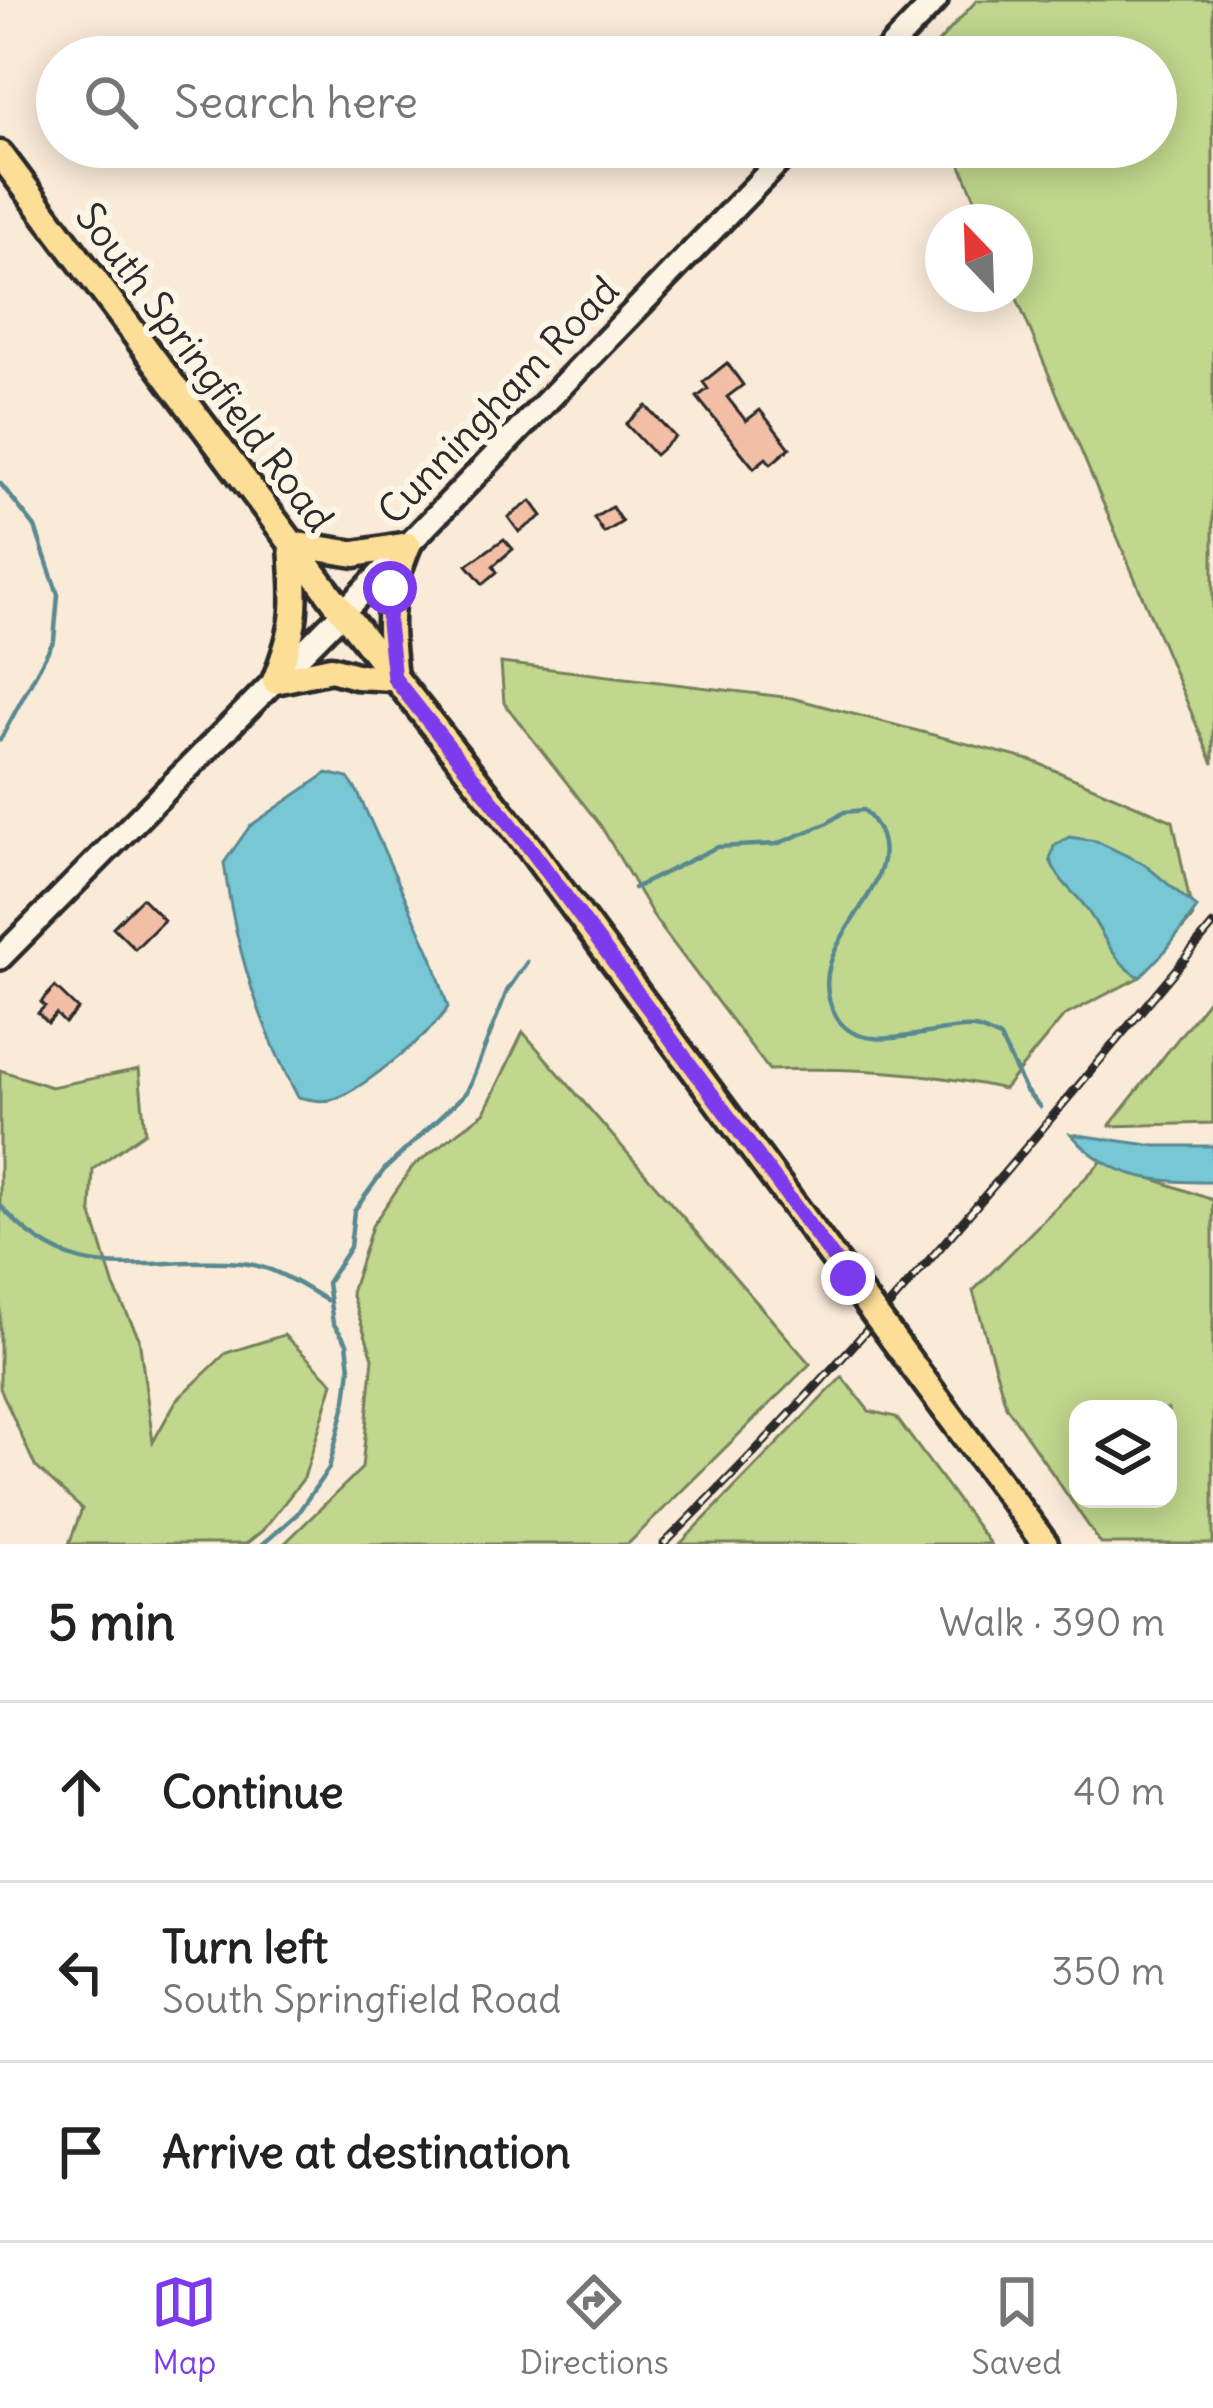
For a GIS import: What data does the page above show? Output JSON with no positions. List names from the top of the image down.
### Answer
{
  "streets": {
    "main road": ["South Springfield Road", "Cunningham Road"]
  },
  "crossings": [
    ["South Springfield Road", "Cunningham Road"]
  ],
  "north": "top left",
  "page": {
    "search": "Search here",
    "heading": ["5 min", "Walk · 390 m"],
    "list": [
      ["Continue", "40 m"],
      ["Turn left", "South Springfield Road", "350 m"],
      "Arrive at destination"
    ],
    "nav": ["Map", "Directions", "Saved"]
  }
}
